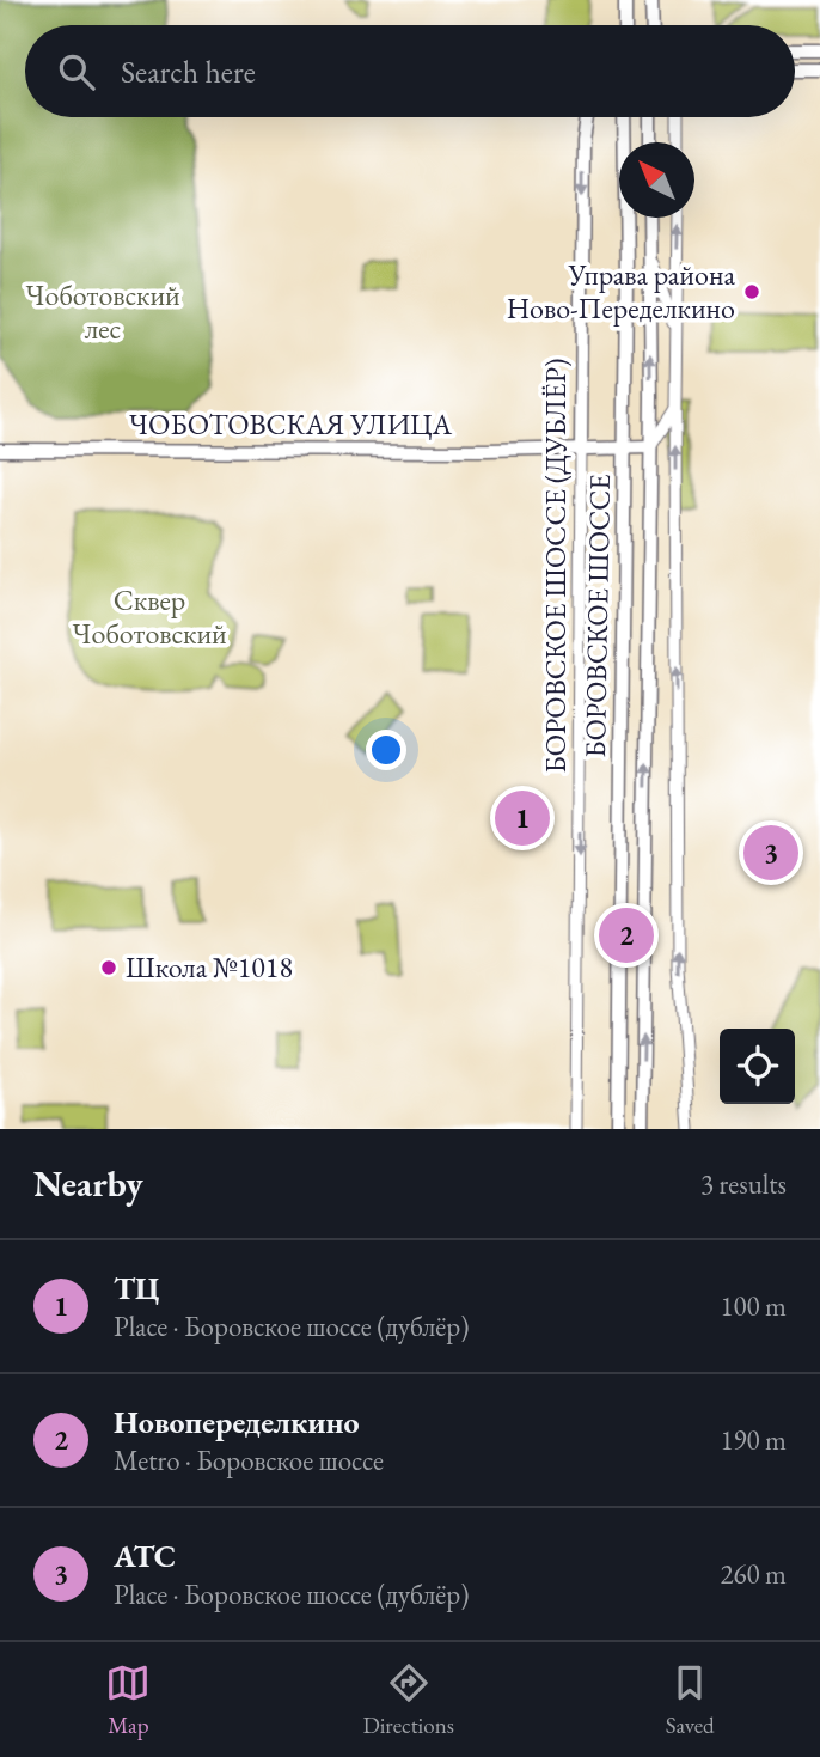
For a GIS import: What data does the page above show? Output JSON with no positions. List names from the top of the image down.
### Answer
{
  "streets": {
    "main road": ["ЧОБОТОВСКАЯ УЛИЦА", "БОРОВСКОЕ ШОССЕ (ДУБЛЁР)", "БОРОВСКОЕ ШОССЕ"]
  },
  "crossings": [
    ["ЧОБОТОВСКАЯ УЛИЦА", "БОРОВСКОЕ ШОССЕ (ДУБЛЁР)"],
    ["ЧОБОТОВСКАЯ УЛИЦА", "БОРОВСКОЕ ШОССЕ"]
  ],
  "one_way": ["БОРОВСКОЕ ШОССЕ (ДУБЛЁР)"],
  "parks": ["Чоботовский лес", "Сквер Чоботовский"],
  "places": ["Управа района Ново-Переделкино", "Школа №1018"],
  "north": "top left",
  "page": {
    "search": "Search here",
    "pins": ["1", "3", "2"],
    "heading": ["Nearby", "3 results"],
    "list": [
      {
        "mark": "1",
        "name": "ТЦ",
        "note": "Place · Боровское шоссе (дублёр)",
        "value": "100 m"
      },
      {
        "mark": "2",
        "name": "Новопеределкино",
        "note": "Metro · Боровское шоссе",
        "value": "190 m"
      },
      {
        "mark": "3",
        "name": "АТС",
        "note": "Place · Боровское шоссе (дублёр)",
        "value": "260 m"
      }
    ],
    "nav": ["Map", "Directions", "Saved"]
  }
}
